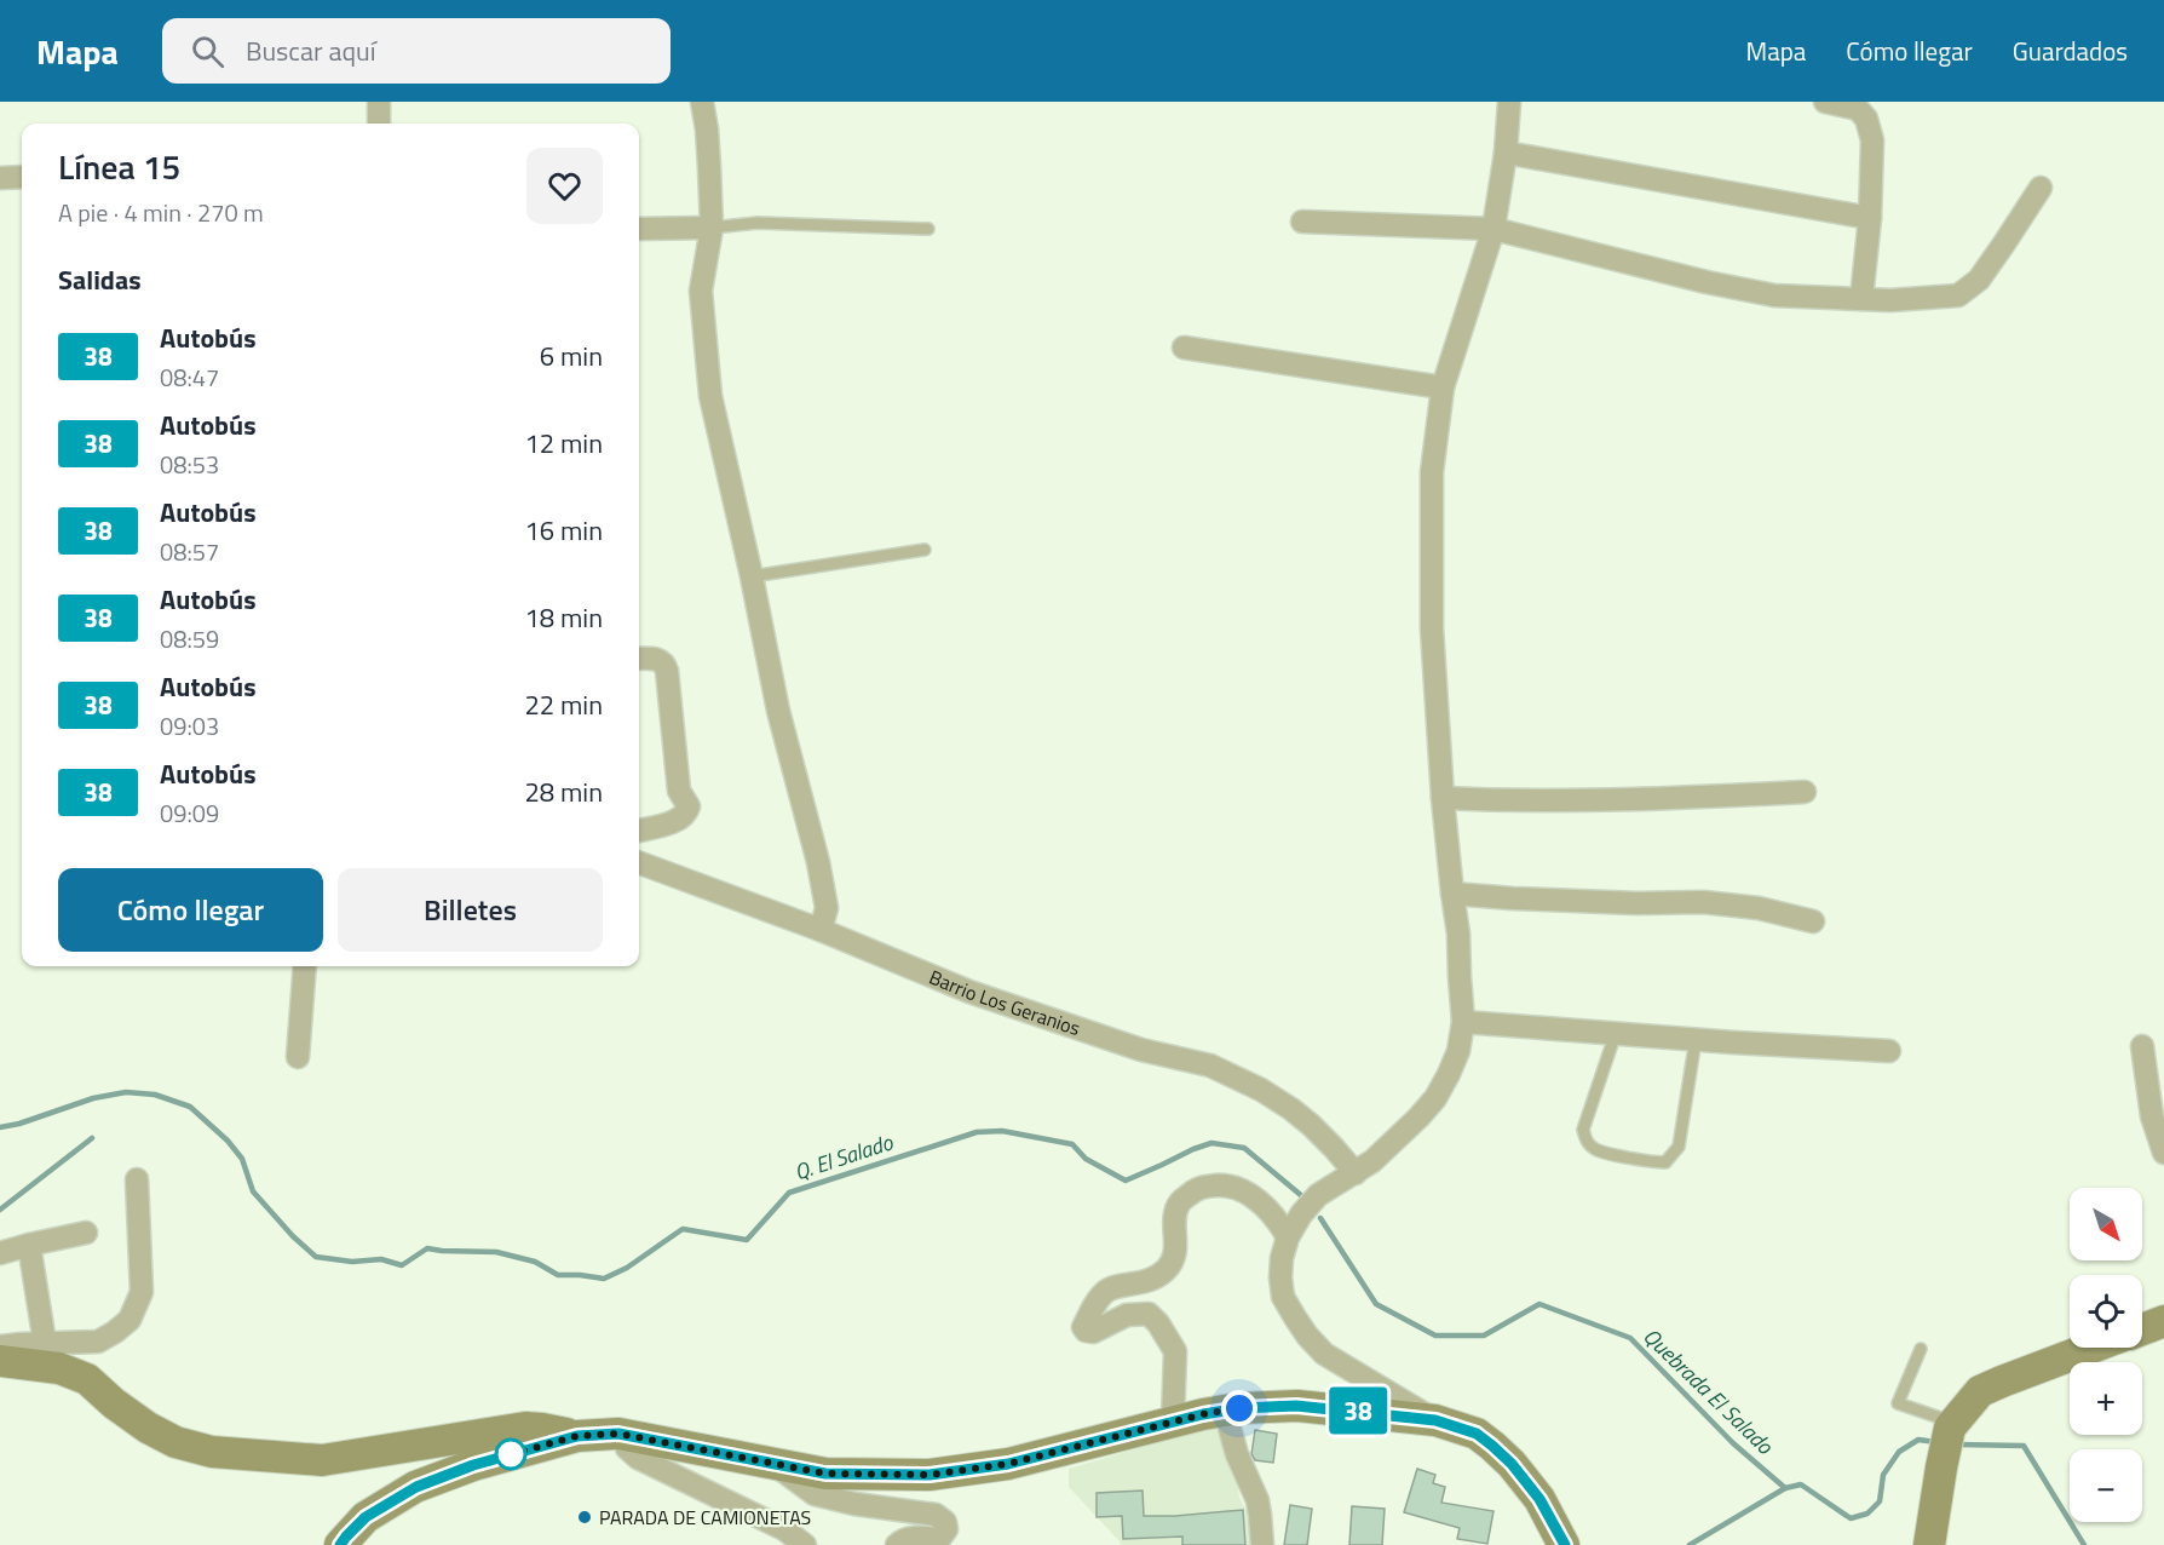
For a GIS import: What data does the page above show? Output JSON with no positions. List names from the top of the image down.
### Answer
{
  "streets": {
    "street": ["Barrio Los Geranios"]
  },
  "water": ["Q. El Salado", "Quebrada El Salado"],
  "places": ["PARADA DE CAMIONETAS"],
  "lines": ["bus line 38"],
  "north": "bottom right",
  "page": {
    "header": "Mapa",
    "search": "Buscar aquí",
    "nav": ["Mapa", "Cómo llegar", "Guardados"],
    "on_map": "38",
    "heading": [
      ["Línea 15", "A pie · 4 min · 270 m"],
      "Salidas"
    ],
    "list": [
      {
        "mark": "38",
        "name": "Autobús",
        "note": "08:47",
        "value": "6 min"
      },
      {
        "mark": "38",
        "name": "Autobús",
        "note": "08:53",
        "value": "12 min"
      },
      {
        "mark": "38",
        "name": "Autobús",
        "note": "08:57",
        "value": "16 min"
      },
      {
        "mark": "38",
        "name": "Autobús",
        "note": "08:59",
        "value": "18 min"
      },
      {
        "mark": "38",
        "name": "Autobús",
        "note": "09:03",
        "value": "22 min"
      },
      {
        "mark": "38",
        "name": "Autobús",
        "note": "09:09",
        "value": "28 min"
      }
    ],
    "buttons": ["Cómo llegar", "Billetes"],
    "map_buttons": ["+", "−"]
  }
}
